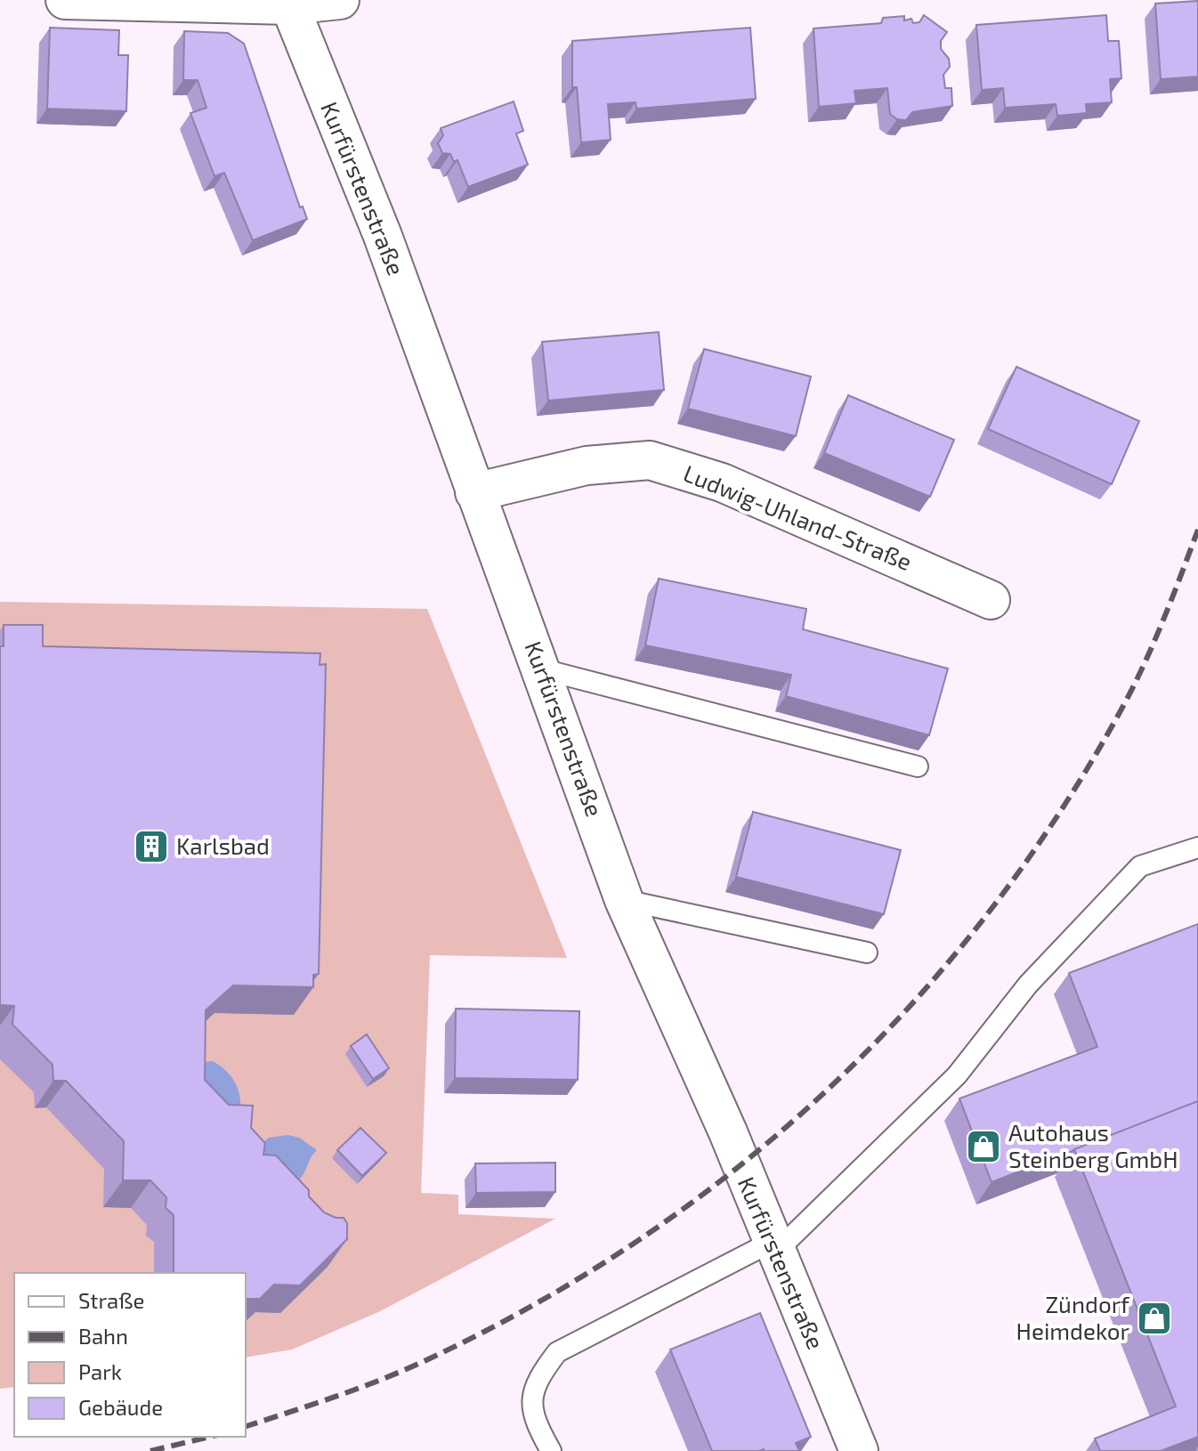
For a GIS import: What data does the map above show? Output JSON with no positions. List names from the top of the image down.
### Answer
{
  "streets": {
    "street": ["Kurfürstenstraße", "Ludwig-Uhland-Straße"]
  },
  "crossings": [
    ["Kurfürstenstraße", "Ludwig-Uhland-Straße"]
  ],
  "places": {
    "building": ["Karlsbad"],
    "shop": ["Autohaus Steinberg GmbH", "Zündorf Heimdekor"]
  },
  "legend": [
    "Straße",
    "Bahn",
    "Park",
    "Gebäude"
  ]
}
